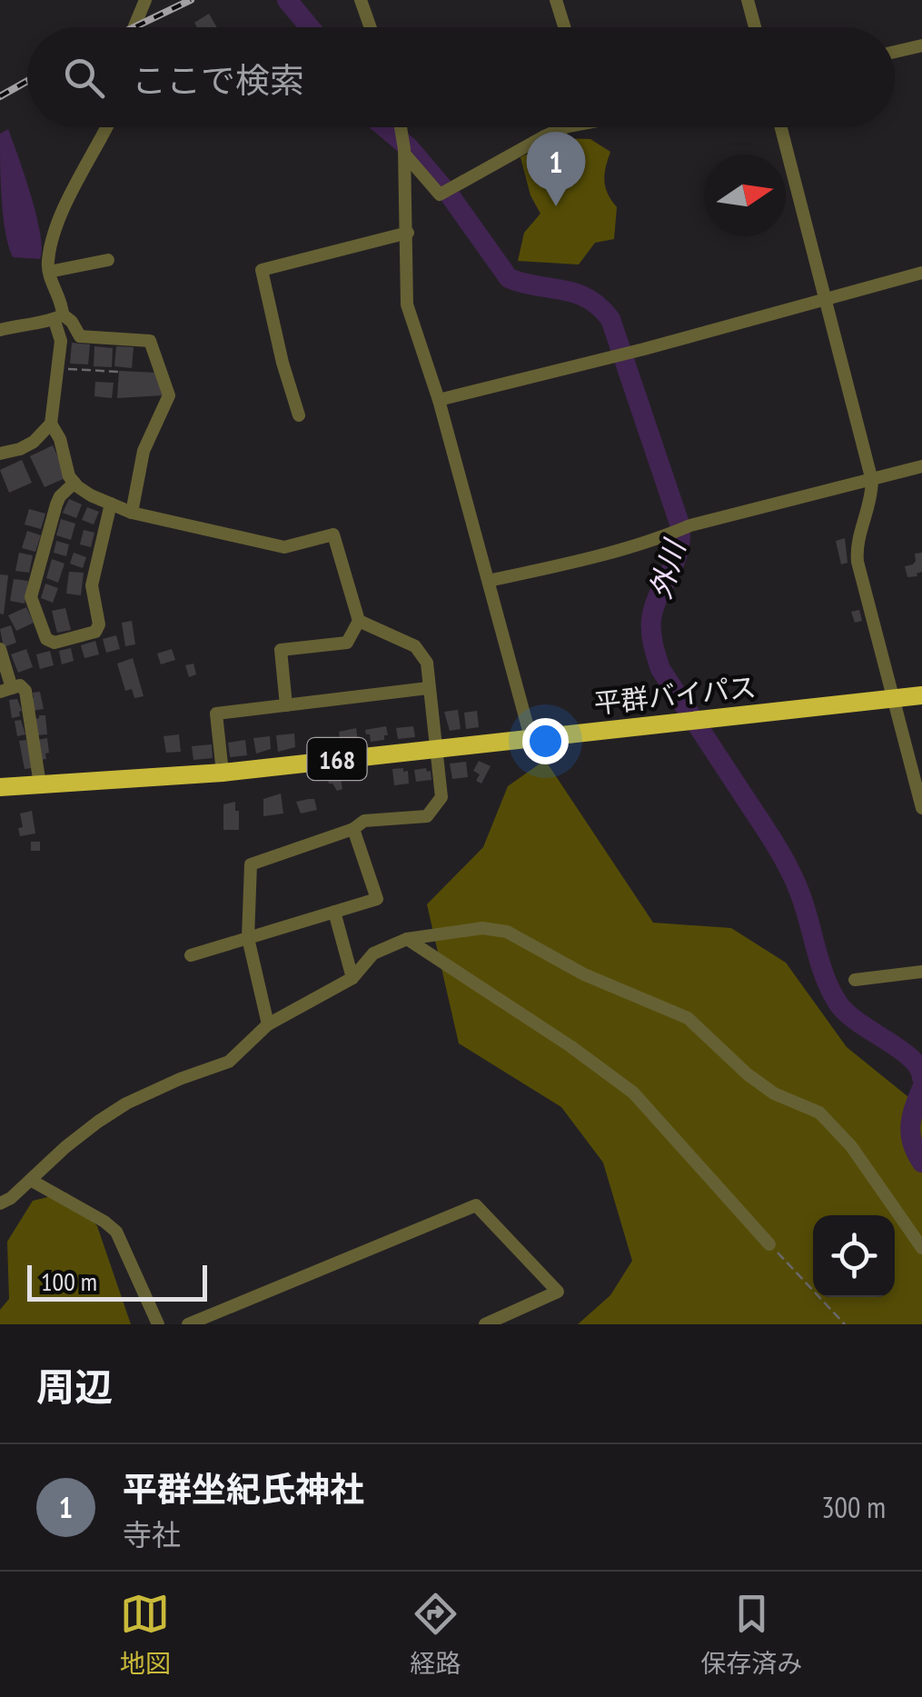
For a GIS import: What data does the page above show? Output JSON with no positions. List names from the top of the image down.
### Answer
{
  "streets": {
    "highway": ["平群バイパス", "168"]
  },
  "water": ["外川"],
  "scale_bar": "100 m",
  "north": "right",
  "page": {
    "search": "ここで検索",
    "pins": "1",
    "scale": "100 m",
    "heading": "周辺",
    "list": [
      {
        "mark": "1",
        "name": "平群坐紀氏神社",
        "note": "寺社",
        "value": "300 m"
      }
    ],
    "nav": ["地図", "経路", "保存済み"]
  }
}
